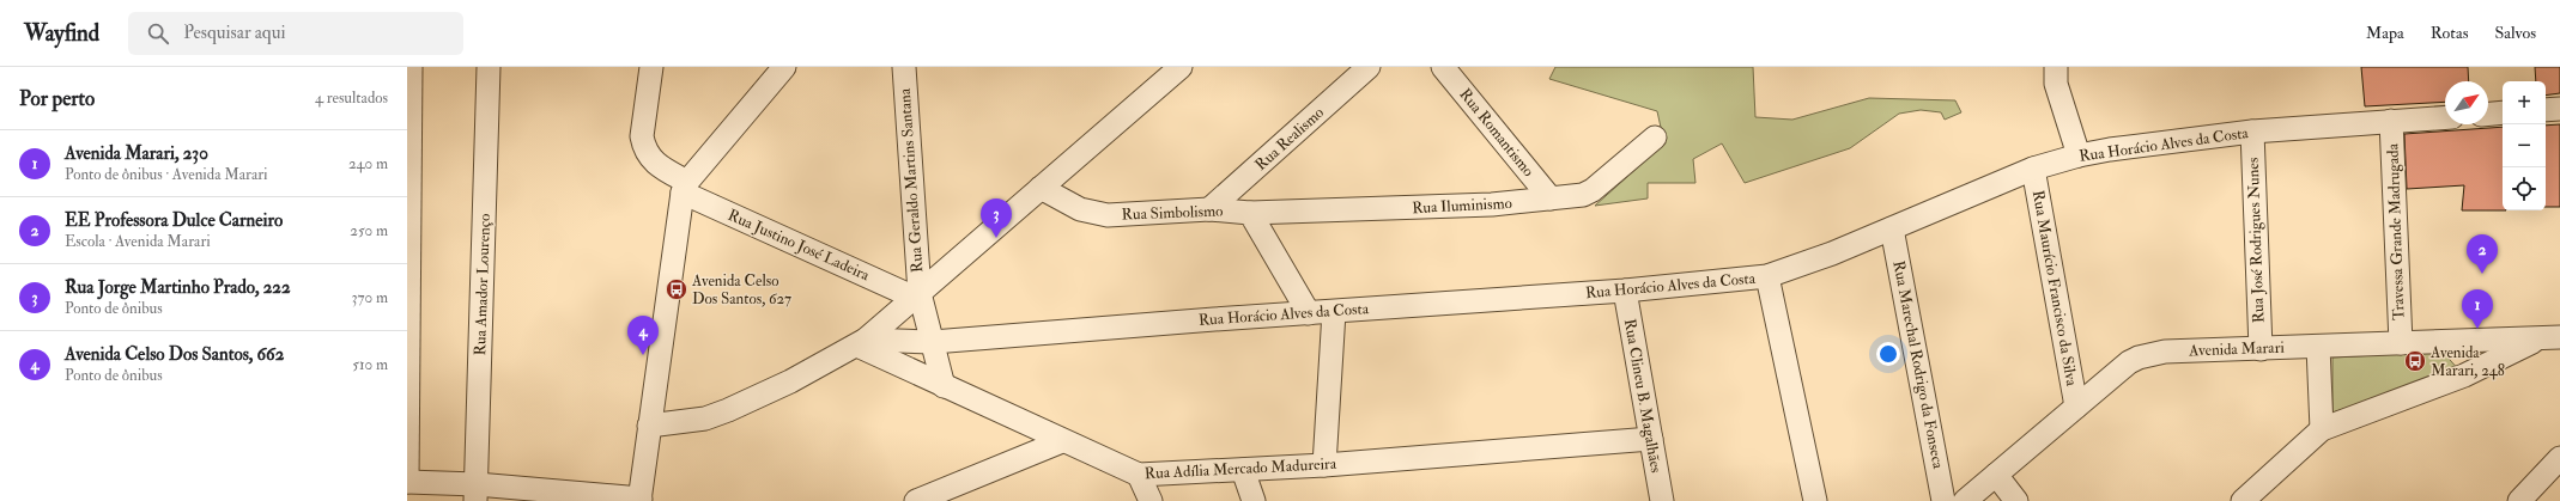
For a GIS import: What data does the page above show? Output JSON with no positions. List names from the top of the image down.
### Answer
{
  "streets": {
    "street": [
      "Rua Romantismo",
      "Rua Realismo",
      "Rua Horácio Alves da Costa",
      "Rua Geraldo Martins Santana",
      "Rua Iluminismo",
      "Rua Simbolismo",
      "Travessa Grande Madrugada",
      "Rua José Rodrigues Nunes",
      "Rua Justino José Ladeira",
      "Rua Amador Lourenço",
      "Rua Maurício Francisco da Silva",
      "Avenida Marari",
      "Rua Marechal Rodrigo da Fonseca",
      "Rua Clineu B. Magalhães",
      "Rua Adília Mercado Madureira"
    ]
  },
  "crossings": [
    ["Rua Romantismo", "Rua Iluminismo"],
    ["Rua Realismo", "Rua Simbolismo"],
    ["Rua Horácio Alves da Costa", "Rua Geraldo Martins Santana"],
    ["Rua Horácio Alves da Costa", "Travessa Grande Madrugada"],
    ["Rua Horácio Alves da Costa", "Rua José Rodrigues Nunes"],
    ["Rua Horácio Alves da Costa", "Rua Maurício Francisco da Silva"],
    ["Rua Horácio Alves da Costa", "Rua Marechal Rodrigo da Fonseca"],
    ["Rua Horácio Alves da Costa", "Rua Clineu B. Magalhães"],
    ["Rua Horácio Alves da Costa", "Rua Adília Mercado Madureira"],
    ["Rua Geraldo Martins Santana", "Rua Justino José Ladeira"],
    ["Rua Geraldo Martins Santana", "Rua Adília Mercado Madureira"],
    ["Rua Iluminismo", "Rua Simbolismo"],
    ["Travessa Grande Madrugada", "Avenida Marari"],
    ["Rua José Rodrigues Nunes", "Avenida Marari"],
    ["Rua Maurício Francisco da Silva", "Avenida Marari"],
    ["Rua Clineu B. Magalhães", "Rua Adília Mercado Madureira"]
  ],
  "places": {
    "bus stop": ["Avenida Celso Dos Santos, 627", "Avenida Marari, 248"]
  },
  "north": "top right",
  "page": {
    "header": "Wayfind",
    "search": "Pesquisar aqui",
    "nav": ["Mapa", "Rotas", "Salvos"],
    "heading": ["Por perto", "4 resultados"],
    "map_buttons": ["+", "−"],
    "list": [
      {
        "mark": "1",
        "name": "Avenida Marari, 230",
        "note": "Ponto de ônibus · Avenida Marari",
        "value": "240 m"
      },
      {
        "mark": "2",
        "name": "EE Professora Dulce Carneiro",
        "note": "Escola · Avenida Marari",
        "value": "250 m"
      },
      {
        "mark": "3",
        "name": "Rua Jorge Martinho Prado, 222",
        "note": "Ponto de ônibus",
        "value": "370 m"
      },
      {
        "mark": "4",
        "name": "Avenida Celso Dos Santos, 662",
        "note": "Ponto de ônibus",
        "value": "510 m"
      }
    ],
    "pins": [
      "3",
      "2",
      "1",
      "4"
    ]
  }
}
